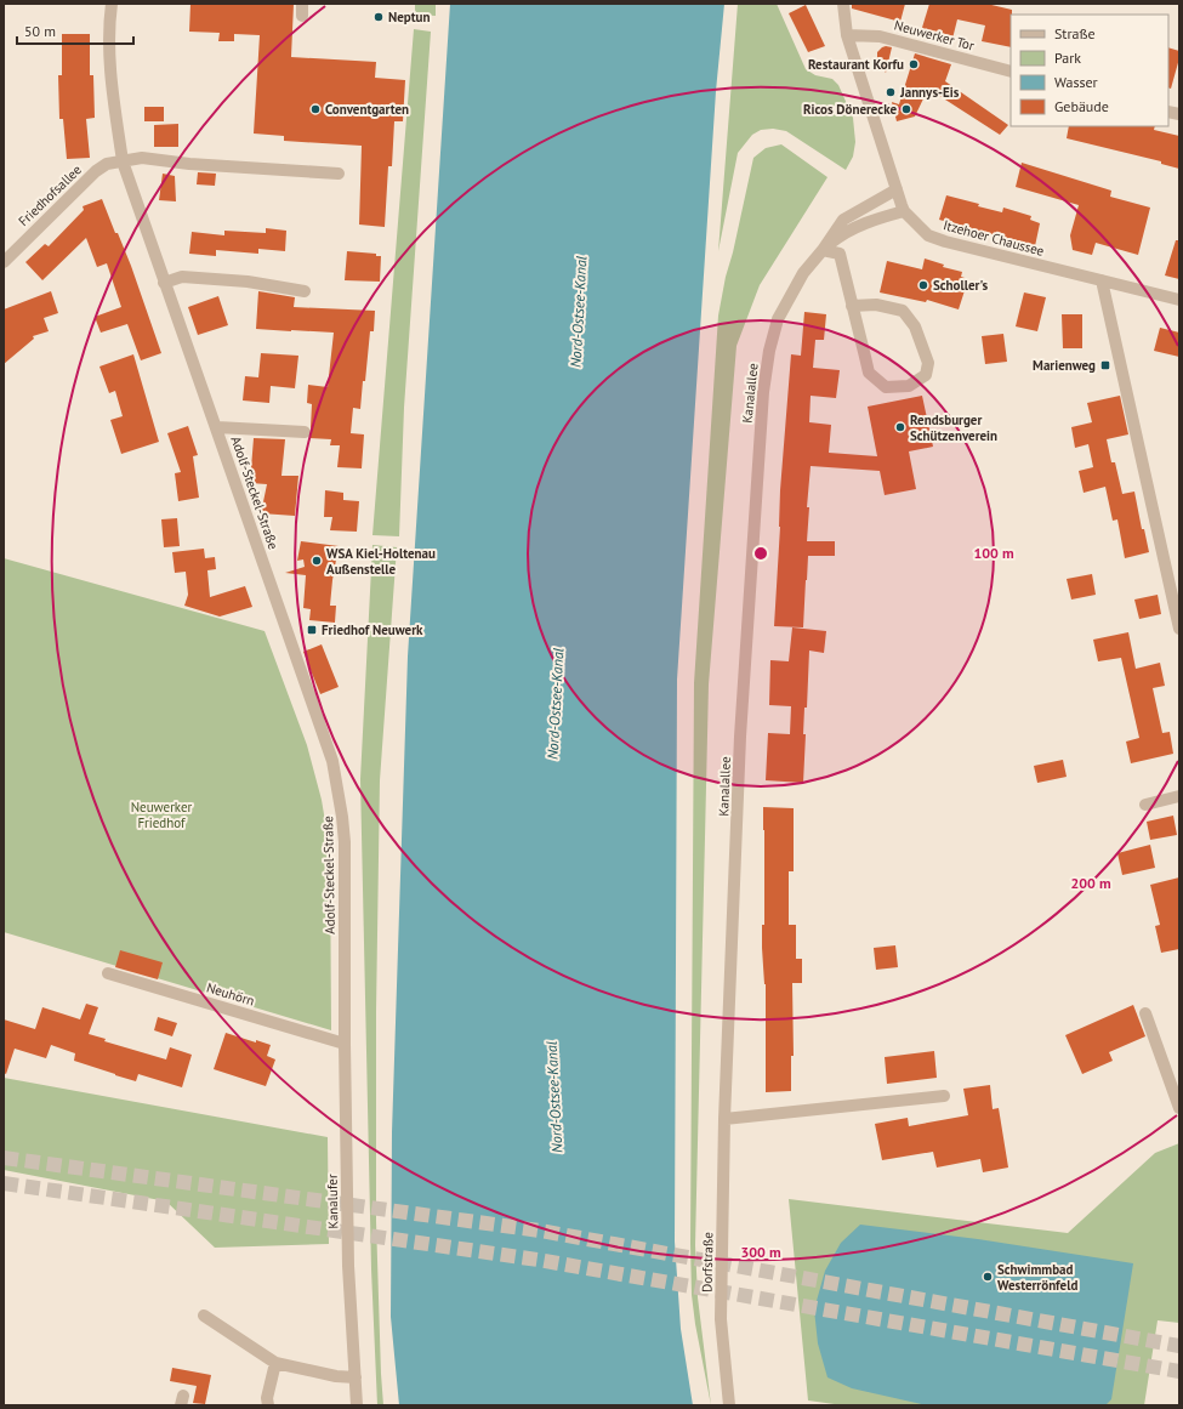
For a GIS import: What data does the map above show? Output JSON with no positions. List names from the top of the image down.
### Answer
{
  "streets": {
    "street": [
      "Neuwerker Tor",
      "Friedhofsallee",
      "Itzehoer Chaussee",
      "Kanalallee",
      "Adolf-Steckel-Straße",
      "Neuhörn",
      "Kanalufer",
      "Dorfstraße"
    ]
  },
  "crossings": [
    ["Neuwerker Tor", "Itzehoer Chaussee"],
    ["Friedhofsallee", "Adolf-Steckel-Straße"],
    ["Itzehoer Chaussee", "Kanalallee"],
    ["Kanalallee", "Dorfstraße"],
    ["Adolf-Steckel-Straße", "Kanalufer"],
    ["Neuhörn", "Kanalufer"]
  ],
  "water": ["Nord-Ostsee-Kanal"],
  "parks": ["Neuwerker Friedhof"],
  "places": {
    "other": [
      "Neptun",
      "Restaurant Korfu",
      "Jannys-Eis",
      "Conventgarten",
      "Ricos Dönerecke",
      "Scholler's",
      "Rendsburger Schützenverein",
      "WSA Kiel-Holtenau Außenstelle",
      "Schwimmbad Westerrönfeld"
    ],
    "transit": ["Marienweg", "Friedhof Neuwerk"]
  },
  "legend": [
    "Straße",
    "Park",
    "Wasser",
    "Gebäude"
  ],
  "scale_bar": "50 m",
  "rings": ["100 m", "200 m", "300 m"]
}
